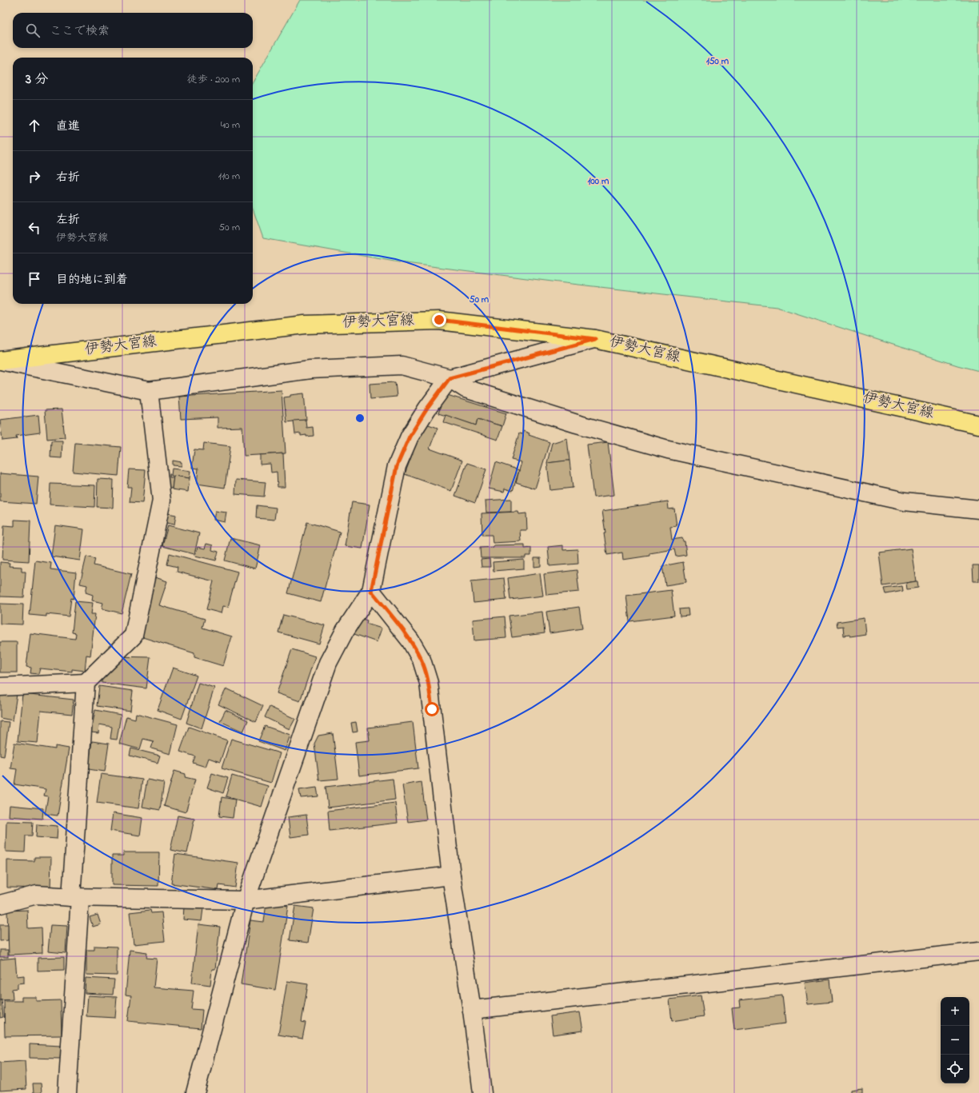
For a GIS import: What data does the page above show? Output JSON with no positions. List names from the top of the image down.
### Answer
{
  "streets": {
    "main road": ["伊勢大宮線"]
  },
  "page": {
    "search": "ここで検索",
    "heading": ["3 分", "徒歩 · 200 m"],
    "list": [
      ["直進", "40 m"],
      ["右折", "110 m"],
      ["左折", "伊勢大宮線", "50 m"],
      "目的地に到着"
    ],
    "map_buttons": ["+", "−"]
  },
  "rings": ["150 m", "100 m", "50 m"]
}
